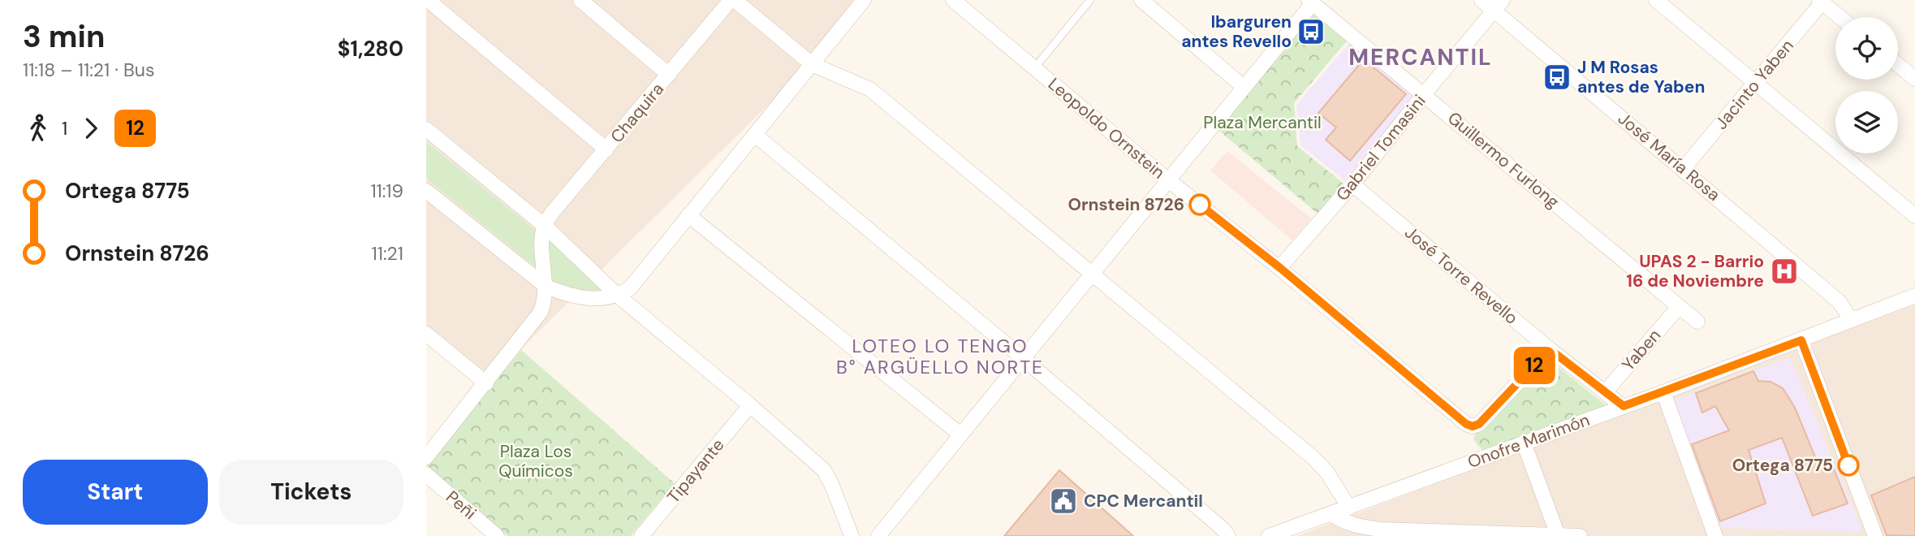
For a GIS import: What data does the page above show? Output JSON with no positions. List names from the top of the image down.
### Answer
{
  "streets": {
    "street": [
      "Jacinto Yaben",
      "Chaquira",
      "Leopoldo Ornstein",
      "Gabriel Tomasini",
      "José María Rosa",
      "Guillermo Furlong",
      "José Torre Revello",
      "Yaben",
      "Onofre Marimón",
      "Tipayante",
      "Peñi"
    ]
  },
  "crossings": [
    ["Jacinto Yaben", "José María Rosa"],
    ["Leopoldo Ornstein", "Gabriel Tomasini"],
    ["Leopoldo Ornstein", "José Torre Revello"],
    ["Gabriel Tomasini", "José María Rosa"],
    ["Gabriel Tomasini", "Guillermo Furlong"],
    ["Gabriel Tomasini", "José Torre Revello"],
    ["José María Rosa", "Onofre Marimón"],
    ["Guillermo Furlong", "Yaben"],
    ["José Torre Revello", "Yaben"],
    ["José Torre Revello", "Onofre Marimón"]
  ],
  "districts": ["MERCANTIL", "LOTEO LO TENGO B° ARGÜELLO NORTE"],
  "parks": ["Plaza Mercantil", "Plaza Los Químicos"],
  "places": {
    "bus stop": ["Ibarguren antes Revello", "J M Rosas antes de Yaben"],
    "other": ["Ornstein 8726", "Ortega 8775"],
    "hospital": ["UPAS 2 - Barrio 16 de Noviembre"],
    "public building": ["CPC Mercantil"]
  },
  "lines": ["bus line 12"],
  "page": {
    "heading": ["3 min", "11:18 – 11:21 · Bus", "$1,280"],
    "on_map": "12",
    "legs": ["1", "12"],
    "list": [
      {
        "name": "Ortega 8775",
        "value": "11:19"
      },
      {
        "name": "Ornstein 8726",
        "value": "11:21"
      }
    ],
    "buttons": ["Start", "Tickets"]
  }
}
